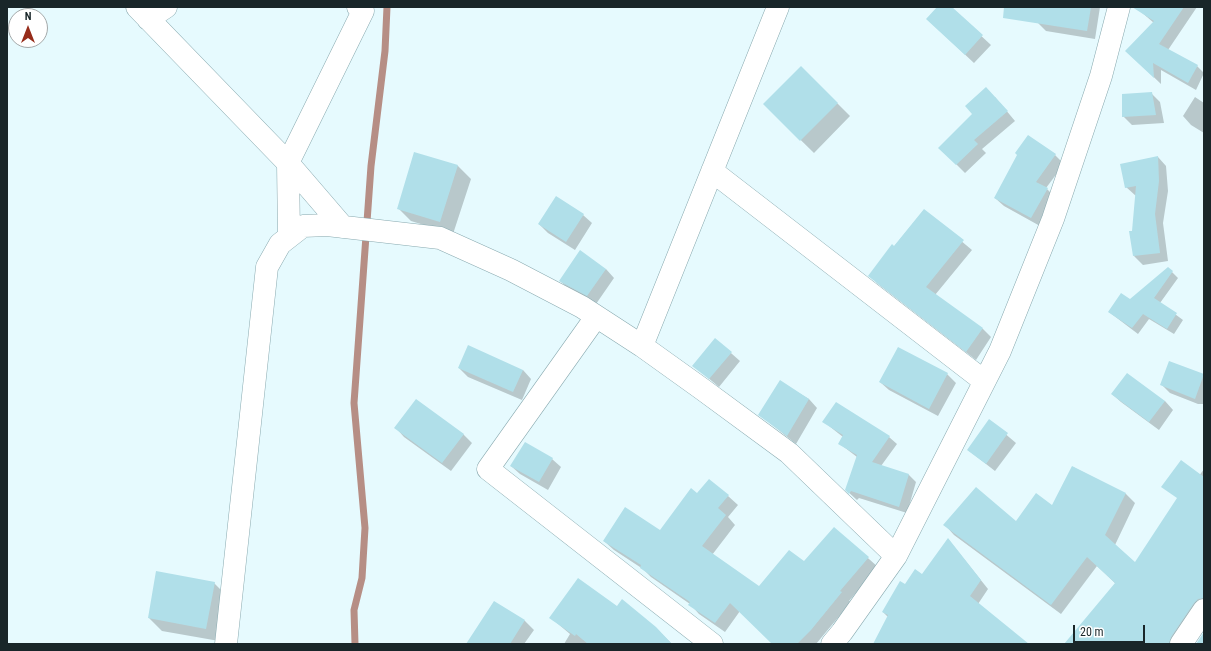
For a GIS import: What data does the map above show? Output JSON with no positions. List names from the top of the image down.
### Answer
{
  "scale_bar": "20 m",
  "north": "top"
}
